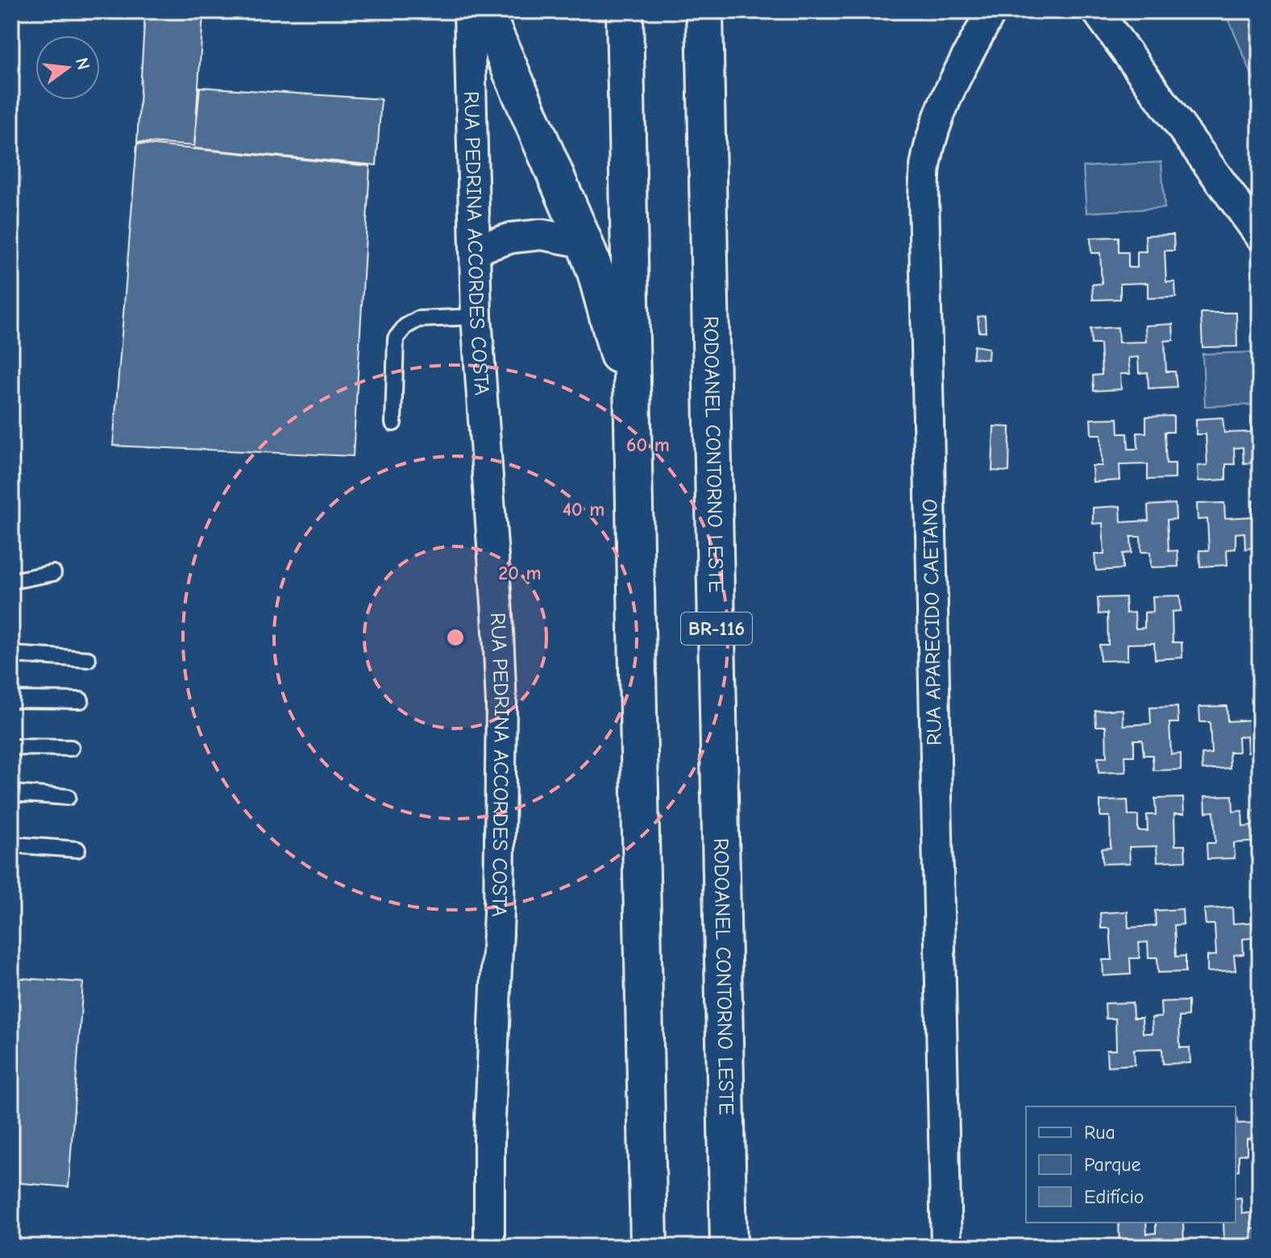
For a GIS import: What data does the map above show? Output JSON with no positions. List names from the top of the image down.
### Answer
{
  "streets": {
    "highway": ["RODOANEL CONTORNO LESTE", "BR-116"],
    "street": ["RUA PEDRINA ACCORDES COSTA", "RUA APARECIDO CAETANO"]
  },
  "legend": ["Rua", "Parque", "Edifício"],
  "north": "right",
  "rings": ["60 m", "40 m", "20 m"]
}
